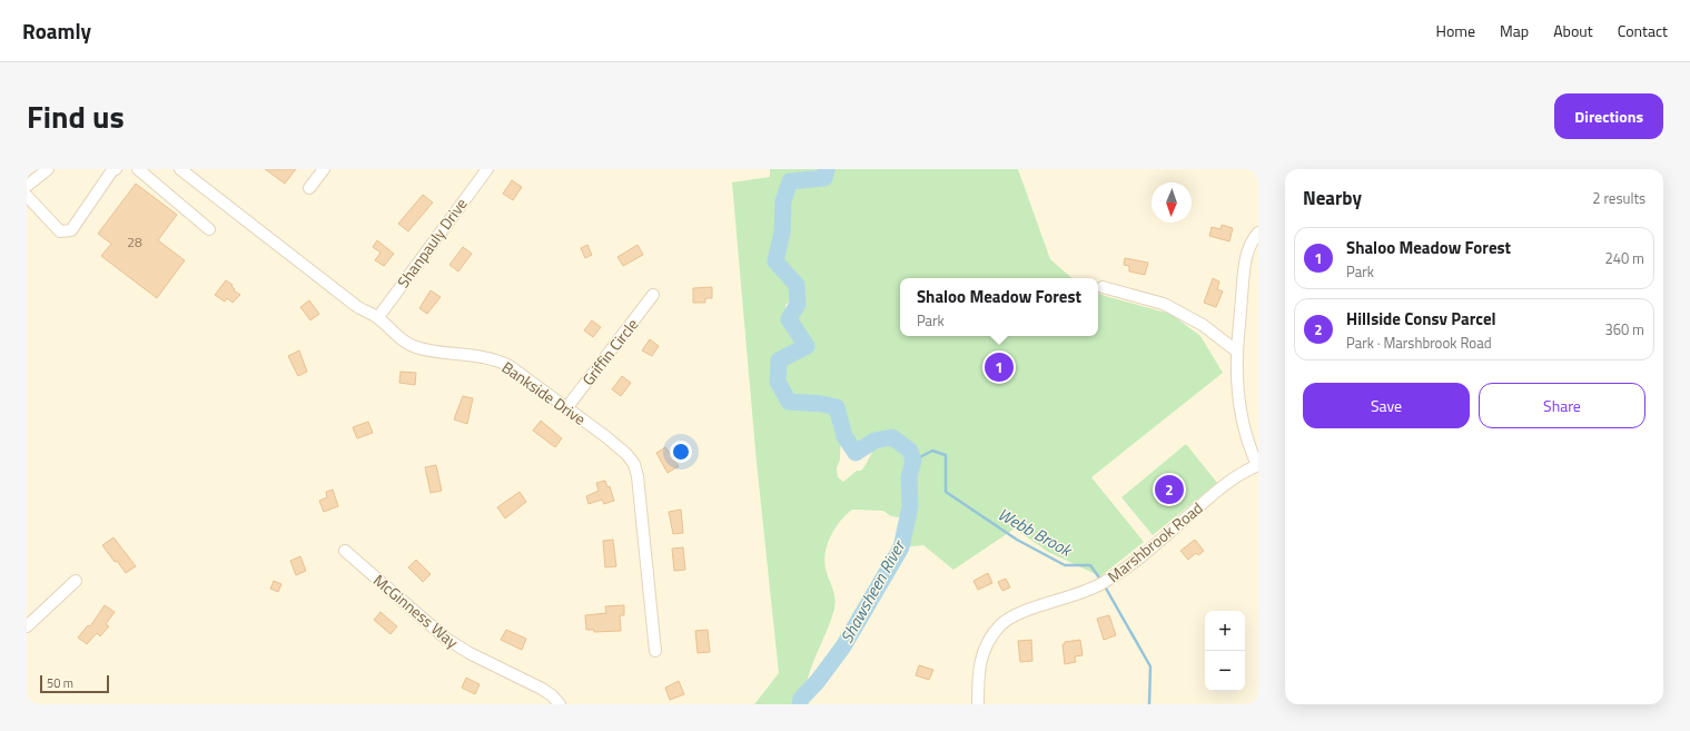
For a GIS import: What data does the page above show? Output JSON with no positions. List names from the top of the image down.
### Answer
{
  "streets": {
    "street": [
      "Shanpauly Drive",
      "Griffin Circle",
      "Bankside Drive",
      "Marshbrook Road",
      "McGinness Way"
    ]
  },
  "crossings": [
    ["Shanpauly Drive", "Bankside Drive"],
    ["Griffin Circle", "Bankside Drive"]
  ],
  "water": ["Webb Brook", "Shawsheen River"],
  "house_numbers": ["28"],
  "scale_bar": "50 m",
  "north": "bottom",
  "page": {
    "header": "Roamly",
    "nav": [
      "Home",
      "Map",
      "About",
      "Contact"
    ],
    "title": "Find us",
    "buttons": [
      "Directions",
      ["Save", "Share"]
    ],
    "heading": ["Nearby", "2 results"],
    "list": [
      {
        "mark": "1",
        "name": "Shaloo Meadow Forest",
        "note": "Park",
        "value": "240 m"
      },
      {
        "mark": "2",
        "name": "Hillside Consv Parcel",
        "note": "Park · Marshbrook Road",
        "value": "360 m"
      }
    ],
    "popup": ["Shaloo Meadow Forest", "Park"],
    "pins": ["1", "2"],
    "map_buttons": ["+", "−"],
    "scale": "50 m"
  }
}
